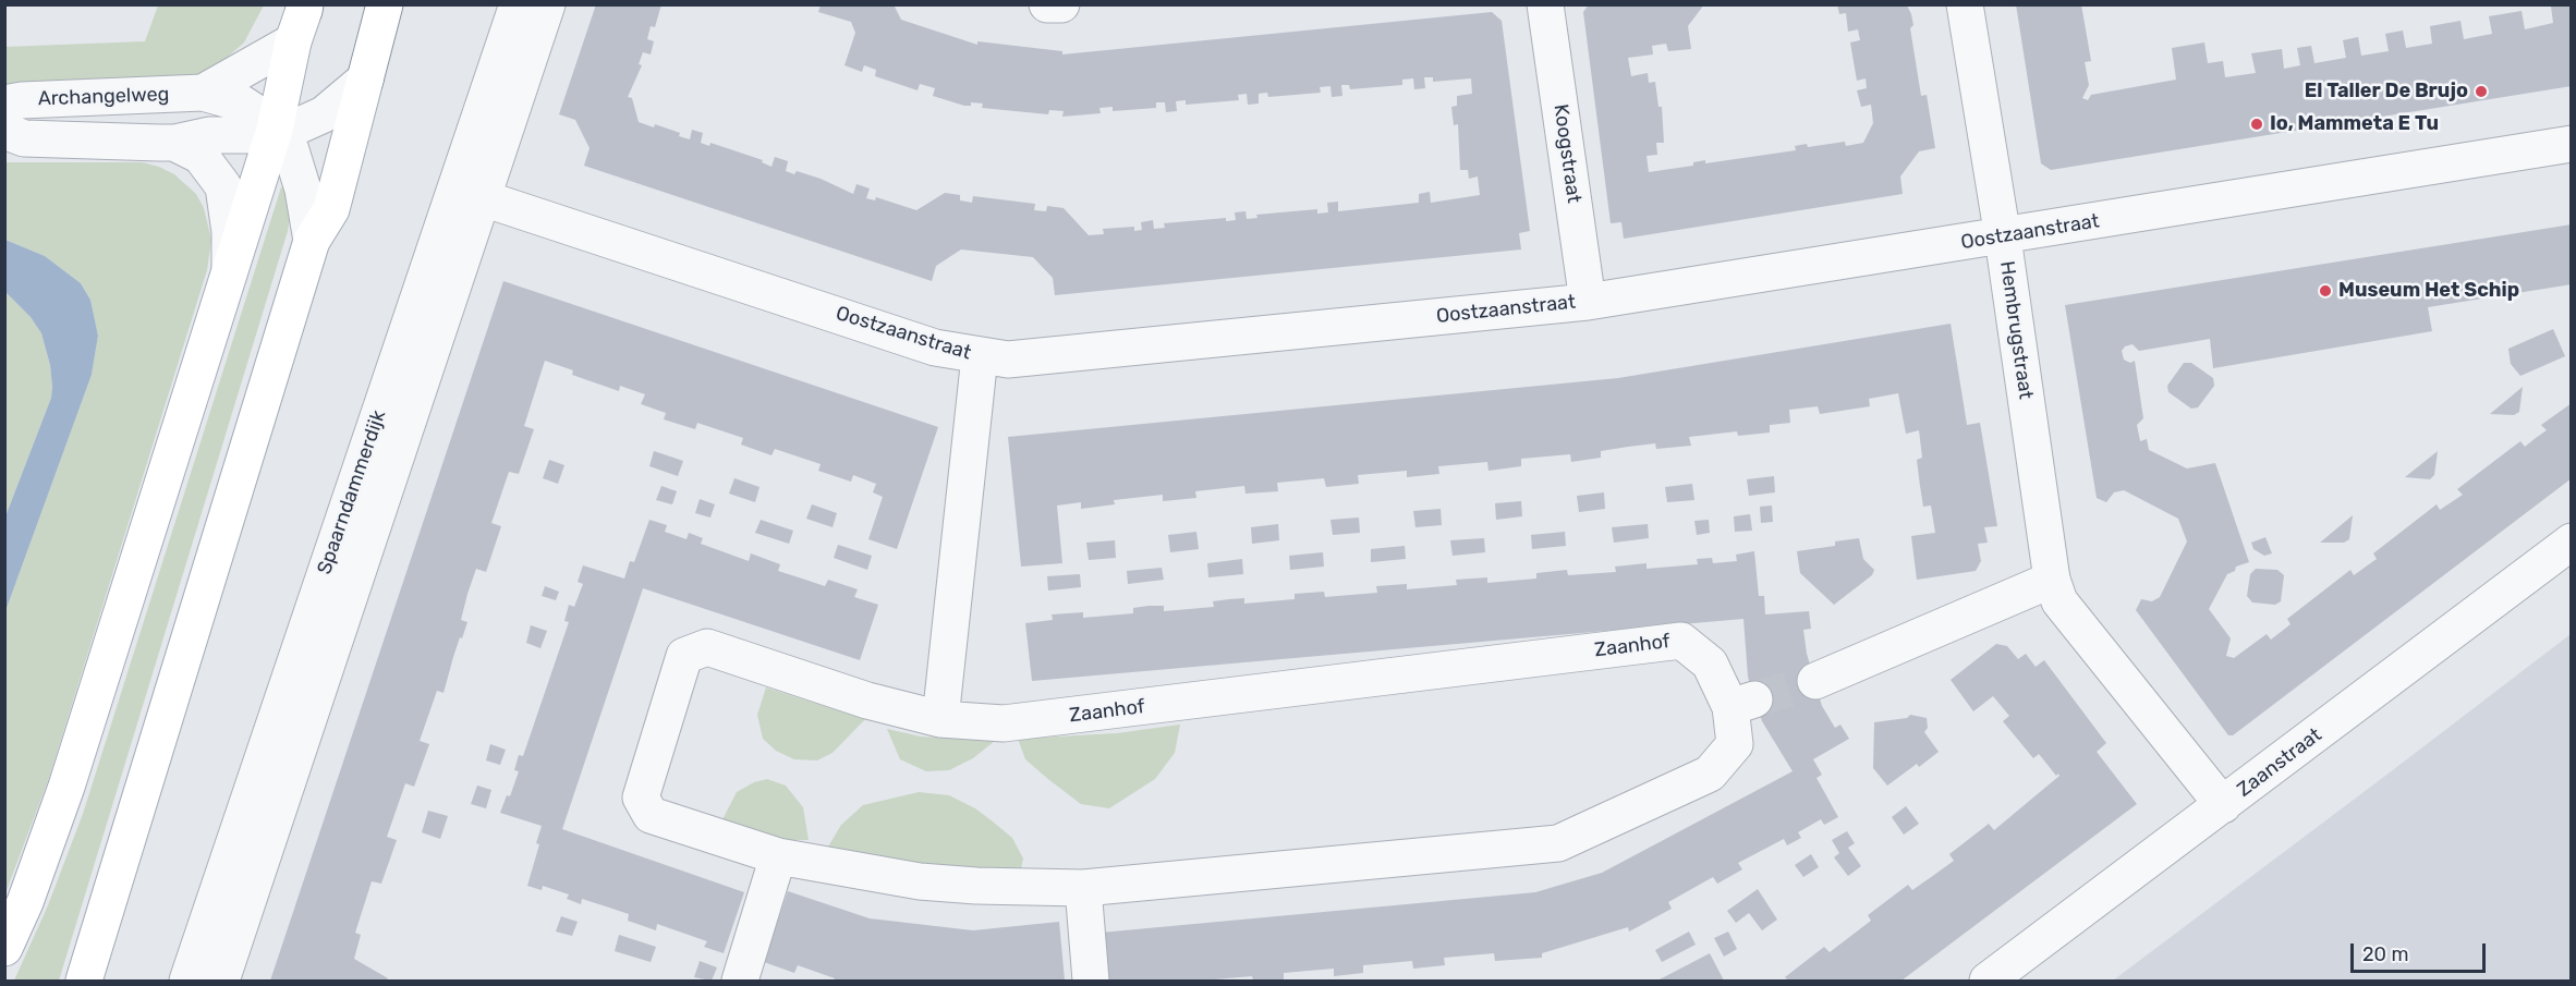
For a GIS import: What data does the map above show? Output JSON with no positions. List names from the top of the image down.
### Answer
{
  "streets": {
    "street": [
      "Archangelweg",
      "Koogstraat",
      "Oostzaanstraat",
      "Hembrugstraat",
      "Spaarndammerdijk",
      "Zaanhof",
      "Zaanstraat"
    ]
  },
  "crossings": [
    ["Koogstraat", "Oostzaanstraat"],
    ["Oostzaanstraat", "Hembrugstraat"],
    ["Oostzaanstraat", "Spaarndammerdijk"],
    ["Hembrugstraat", "Zaanstraat"]
  ],
  "places": ["El Taller De Brujo", "Io, Mammeta E Tu", "Museum Het Schip"],
  "scale_bar": "20 m"
}
